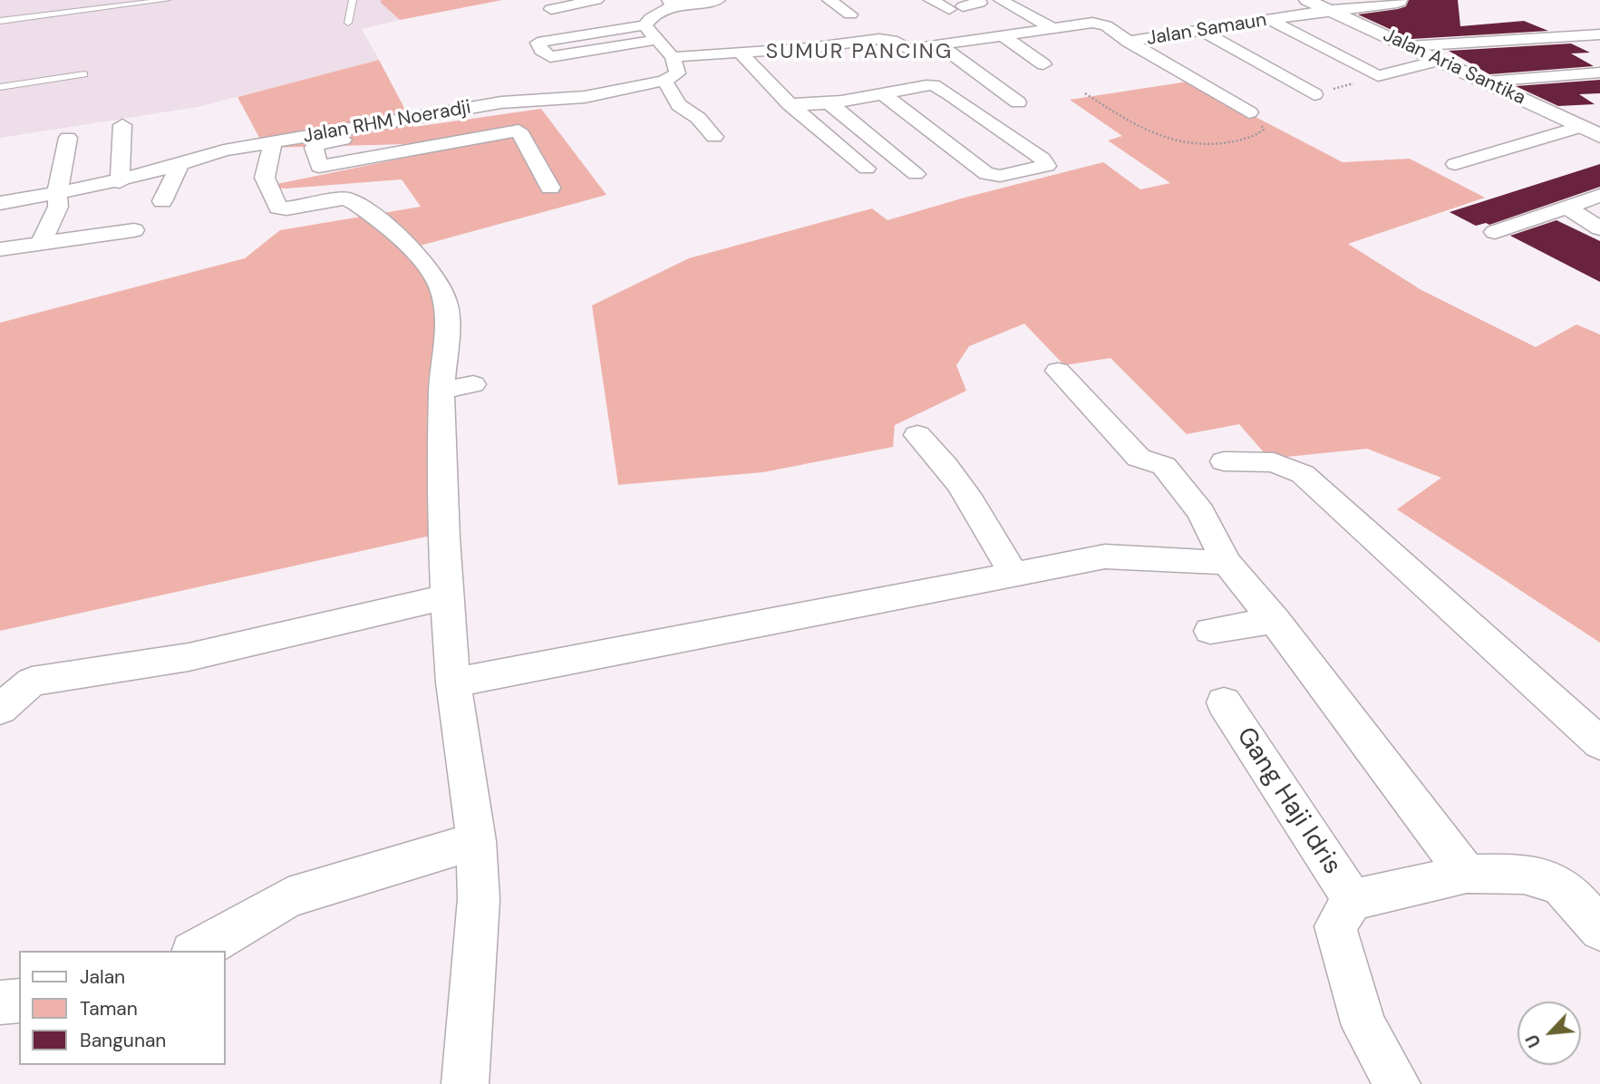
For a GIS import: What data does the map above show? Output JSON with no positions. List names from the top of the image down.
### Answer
{
  "streets": {
    "street": [
      "Jalan Samaun",
      "Jalan Aria Santika",
      "Jalan RHM Noeradji",
      "Gang Haji Idris"
    ]
  },
  "crossings": [
    ["Jalan Samaun", "Jalan Aria Santika"]
  ],
  "districts": ["SUMUR PANCING"],
  "legend": ["Jalan", "Taman", "Bangunan"],
  "north": "bottom left"
}
